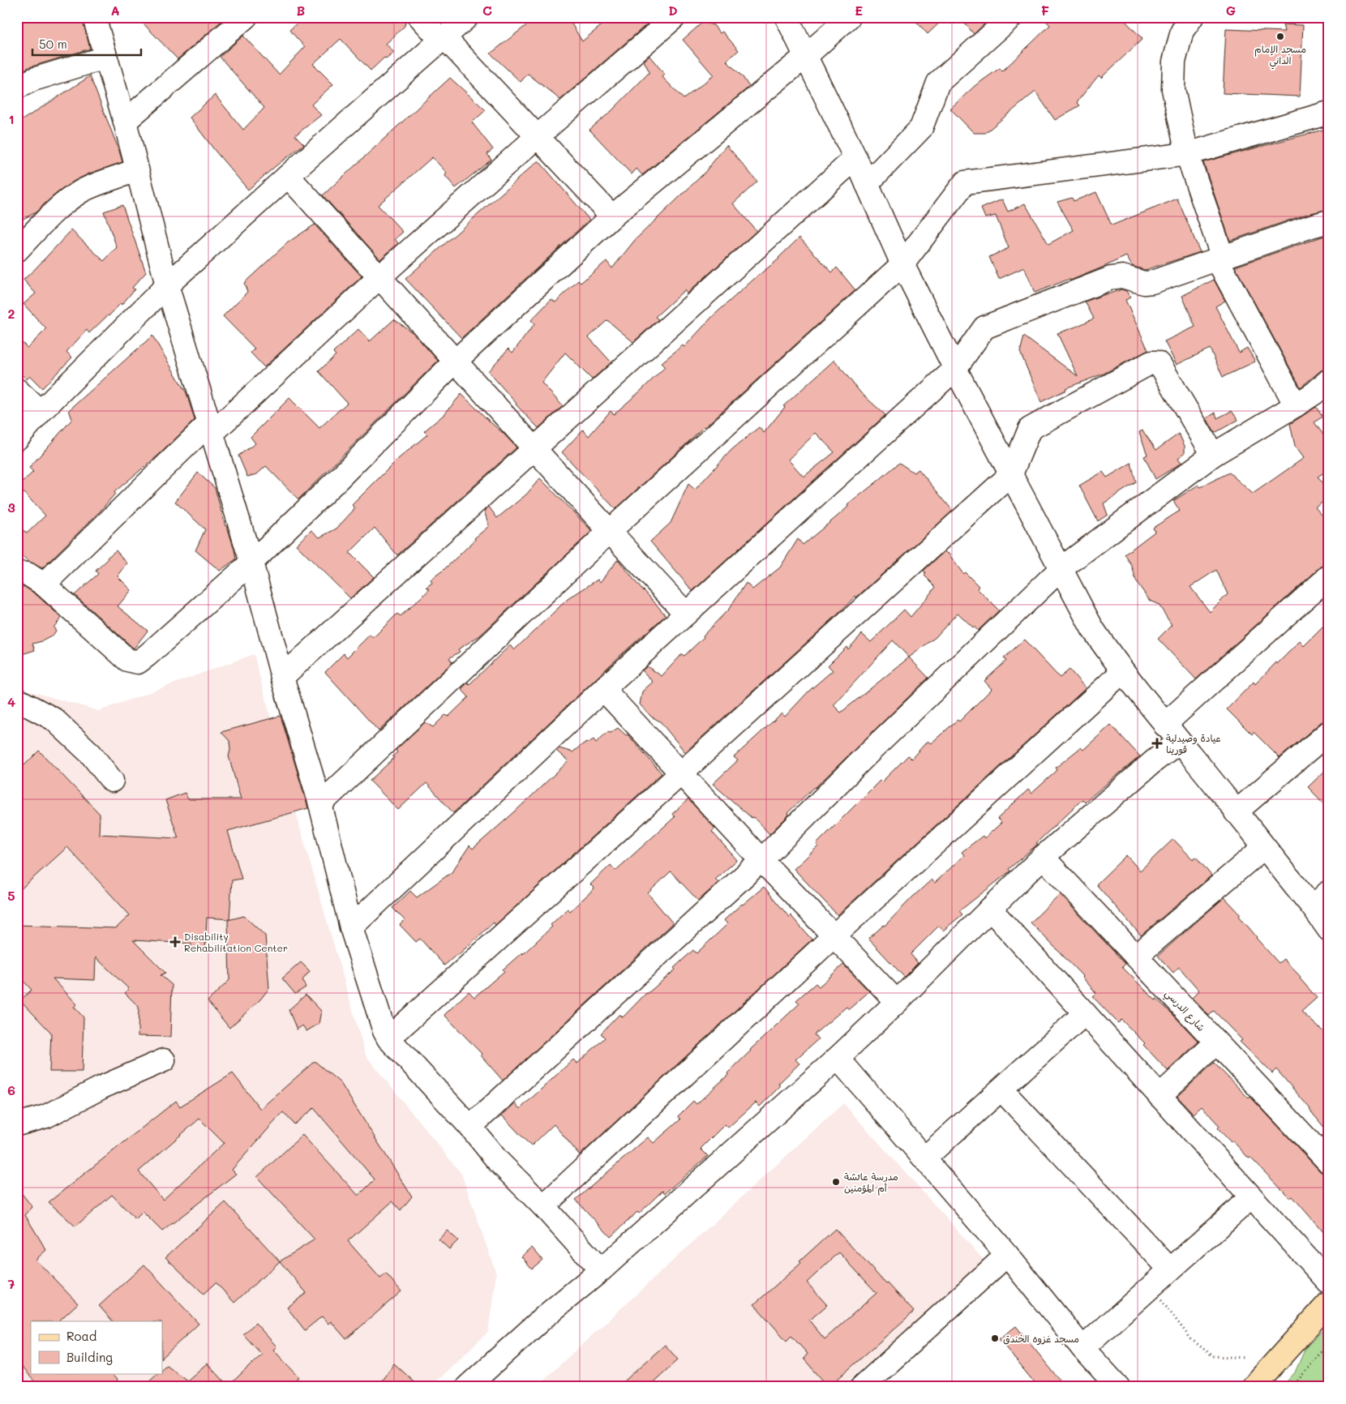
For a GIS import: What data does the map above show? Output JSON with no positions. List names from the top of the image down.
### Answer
{
  "streets": {
    "street": ["شارع الدرسي"]
  },
  "places": {
    "other": ["مسجد الإمام الداني", "مدرسة عائشة أم المؤمنين", "مسجد غزوه الخندق"],
    "health": ["عيادة وصيدلية قورينا", "Disability Rehabilitation Center"]
  },
  "legend": ["Road", "Building"],
  "scale_bar": "50 m",
  "grid": {
    "columns": [
      "A",
      "B",
      "C",
      "D",
      "E",
      "F",
      "G"
    ],
    "rows": [
      "1",
      "2",
      "3",
      "4",
      "5",
      "6",
      "7"
    ]
  }
}
